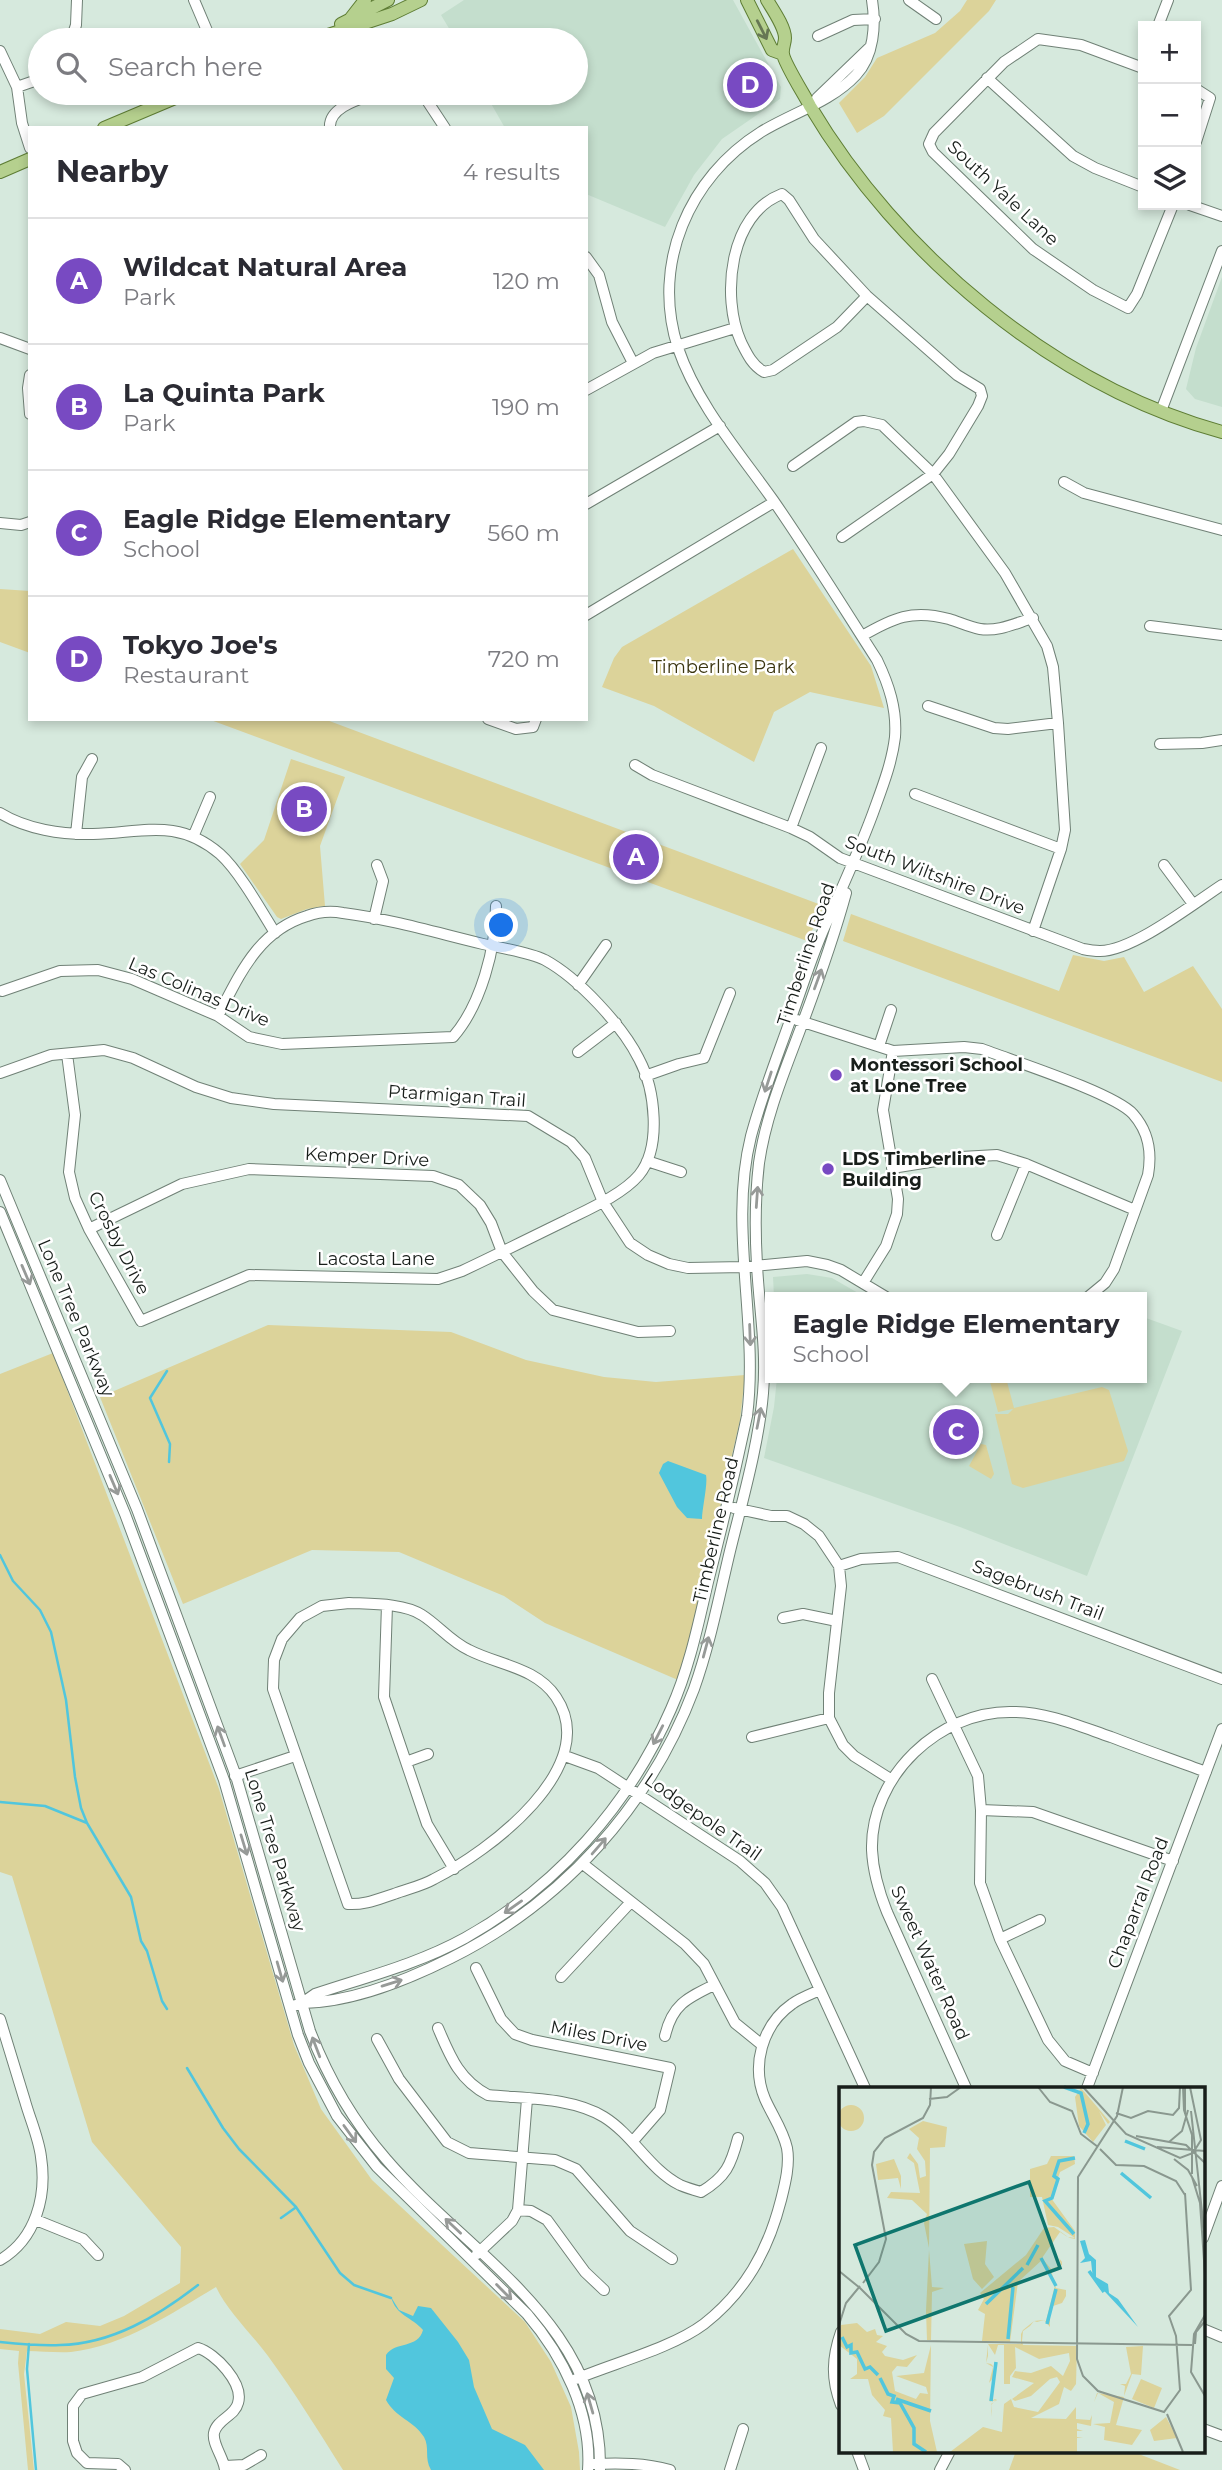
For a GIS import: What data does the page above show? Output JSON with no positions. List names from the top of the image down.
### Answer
{
  "streets": {
    "street": [
      "South Yale Lane",
      "South Wiltshire Drive",
      "Timberline Road",
      "Las Colinas Drive",
      "Ptarmigan Trail",
      "Kemper Drive",
      "Crosby Drive",
      "Lacosta Lane",
      "Lone Tree Parkway",
      "Sagebrush Trail",
      "Lodgepole Trail",
      "Chaparral Road",
      "Sweet Water Road",
      "Miles Drive"
    ]
  },
  "crossings": [
    ["South Wiltshire Drive", "Timberline Road"],
    ["Timberline Road", "Ptarmigan Trail"],
    ["Timberline Road", "Lone Tree Parkway"],
    ["Timberline Road", "Lodgepole Trail"],
    ["Ptarmigan Trail", "Crosby Drive"],
    ["Ptarmigan Trail", "Lacosta Lane"],
    ["Kemper Drive", "Crosby Drive"],
    ["Kemper Drive", "Lacosta Lane"],
    ["Crosby Drive", "Lacosta Lane"],
    ["Chaparral Road", "Sweet Water Road"]
  ],
  "parks": ["Timberline Park"],
  "places": ["Montessori School at Lone Tree", "LDS Timberline Building"],
  "page": {
    "map_buttons": ["+", "−"],
    "search": "Search here",
    "pins": [
      "D",
      "B",
      "A",
      "C"
    ],
    "heading": ["Nearby", "4 results"],
    "list": [
      {
        "mark": "A",
        "name": "Wildcat Natural Area",
        "note": "Park",
        "value": "120 m"
      },
      {
        "mark": "B",
        "name": "La Quinta Park",
        "note": "Park",
        "value": "190 m"
      },
      {
        "mark": "C",
        "name": "Eagle Ridge Elementary",
        "note": "School",
        "value": "560 m"
      },
      {
        "mark": "D",
        "name": "Tokyo Joe's",
        "note": "Restaurant",
        "value": "720 m"
      }
    ],
    "popup": ["Eagle Ridge Elementary", "School"]
  }
}
